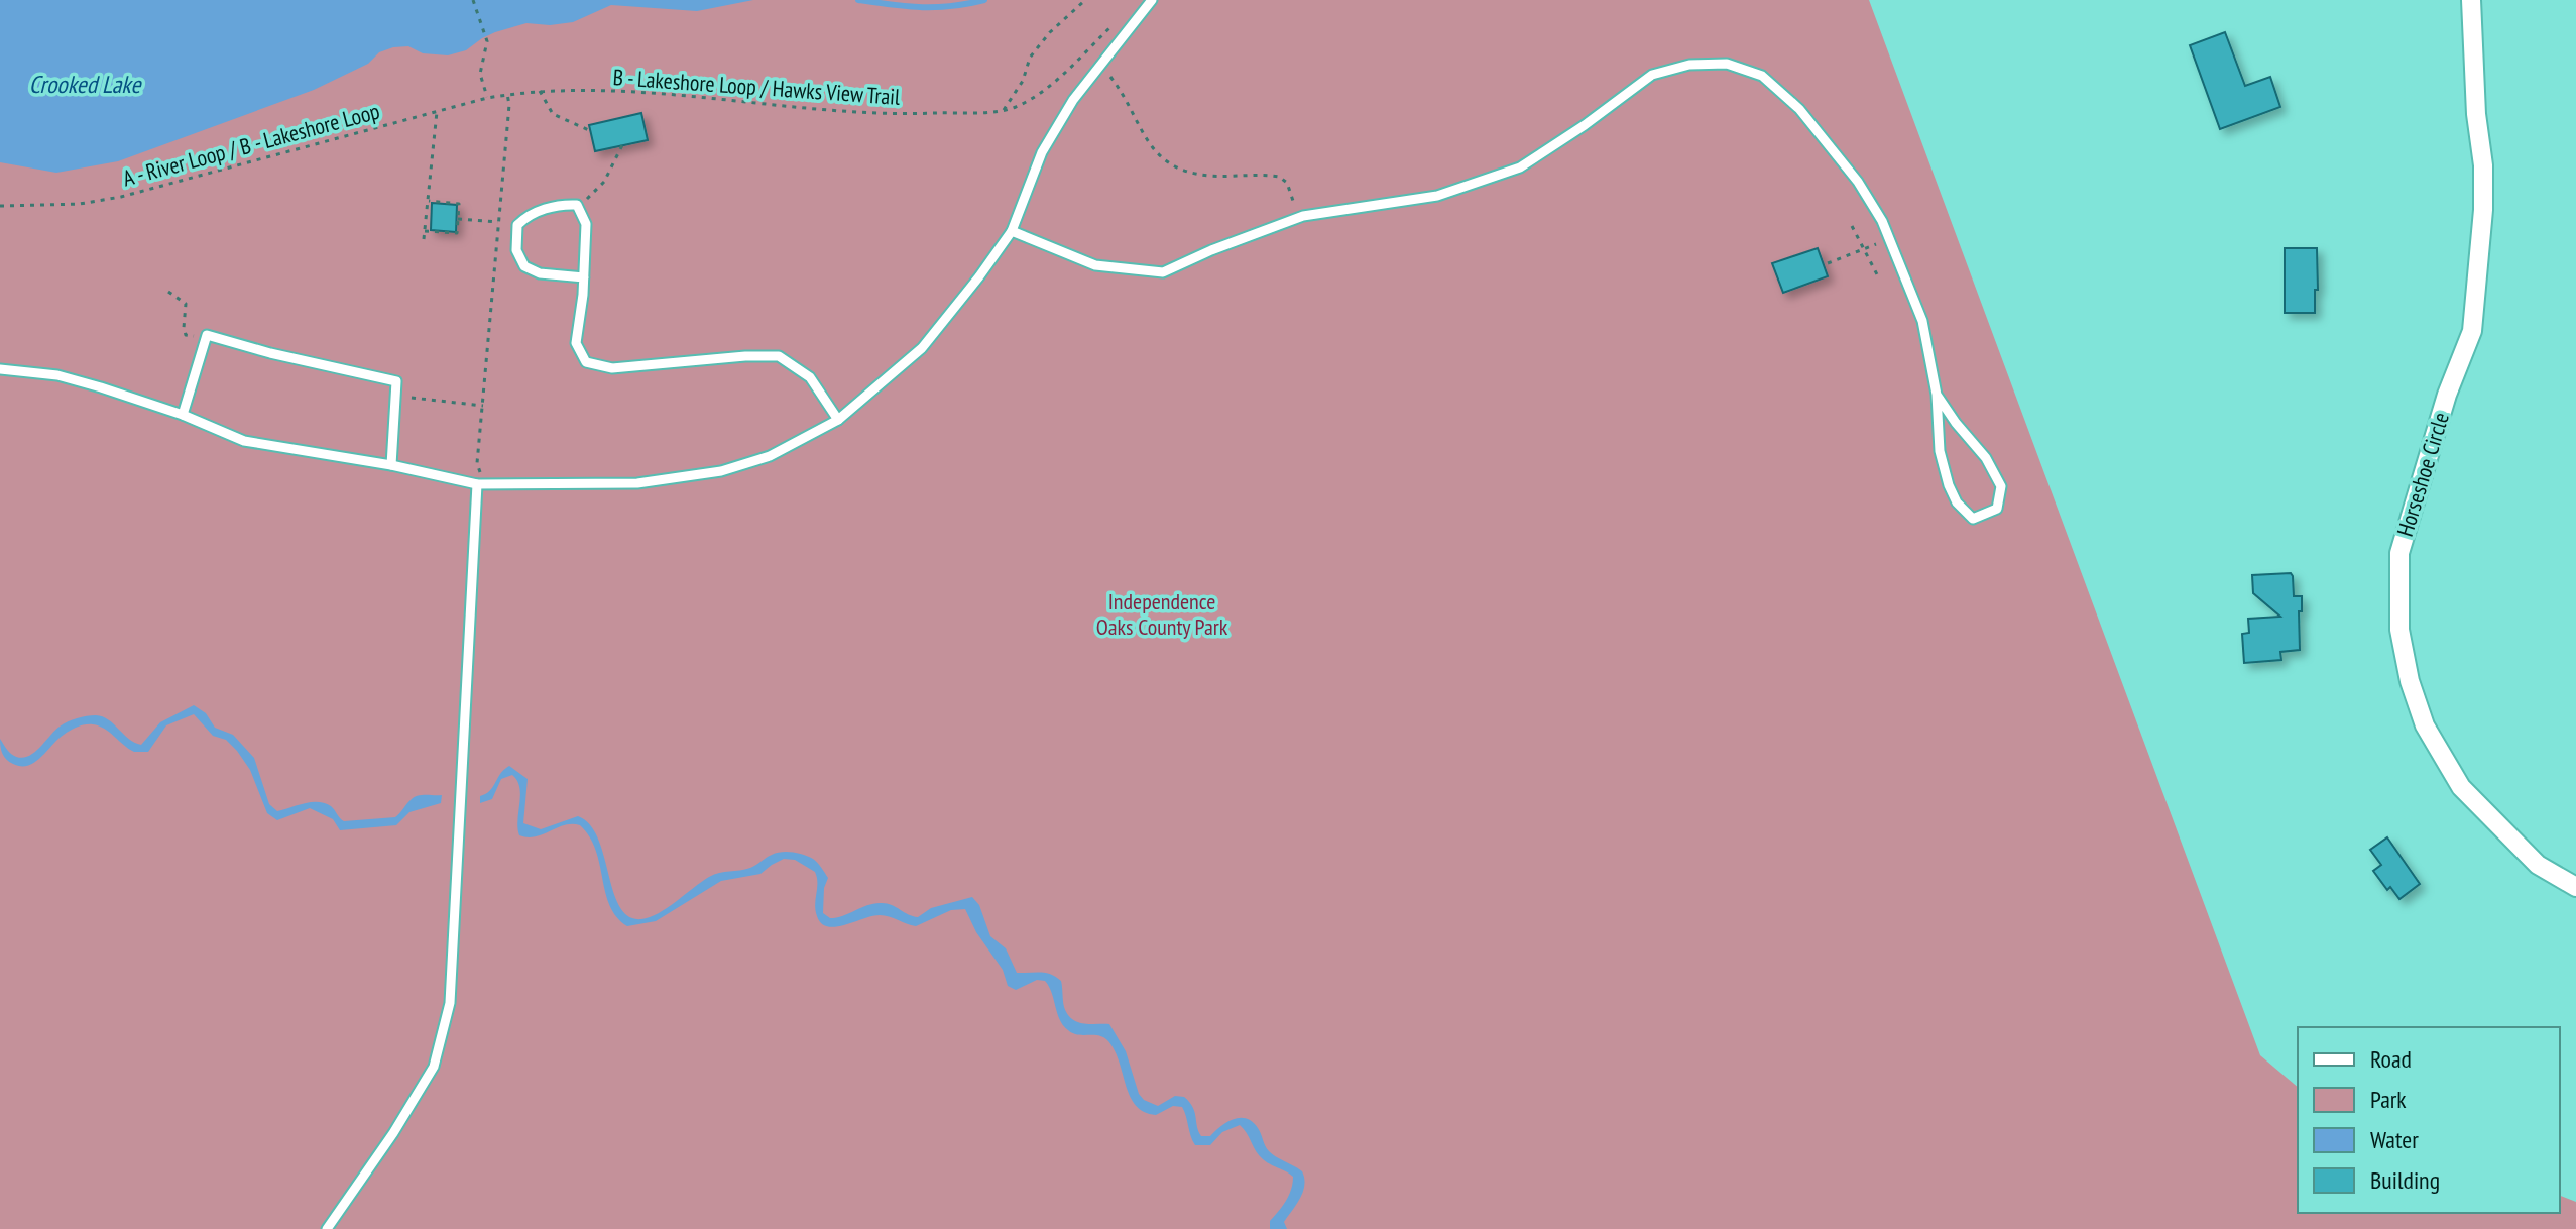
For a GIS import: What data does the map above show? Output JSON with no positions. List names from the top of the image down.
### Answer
{
  "streets": {
    "street": ["Horseshoe Circle"],
    "path": ["B - Lakeshore Loop / Hawks View Trail", "A - River Loop / B - Lakeshore Loop"]
  },
  "crossings": [
    ["B - Lakeshore Loop / Hawks View Trail", "A - River Loop / B - Lakeshore Loop"]
  ],
  "water": ["Crooked Lake"],
  "parks": ["Independence Oaks County Park"],
  "legend": [
    "Road",
    "Park",
    "Water",
    "Building"
  ]
}
